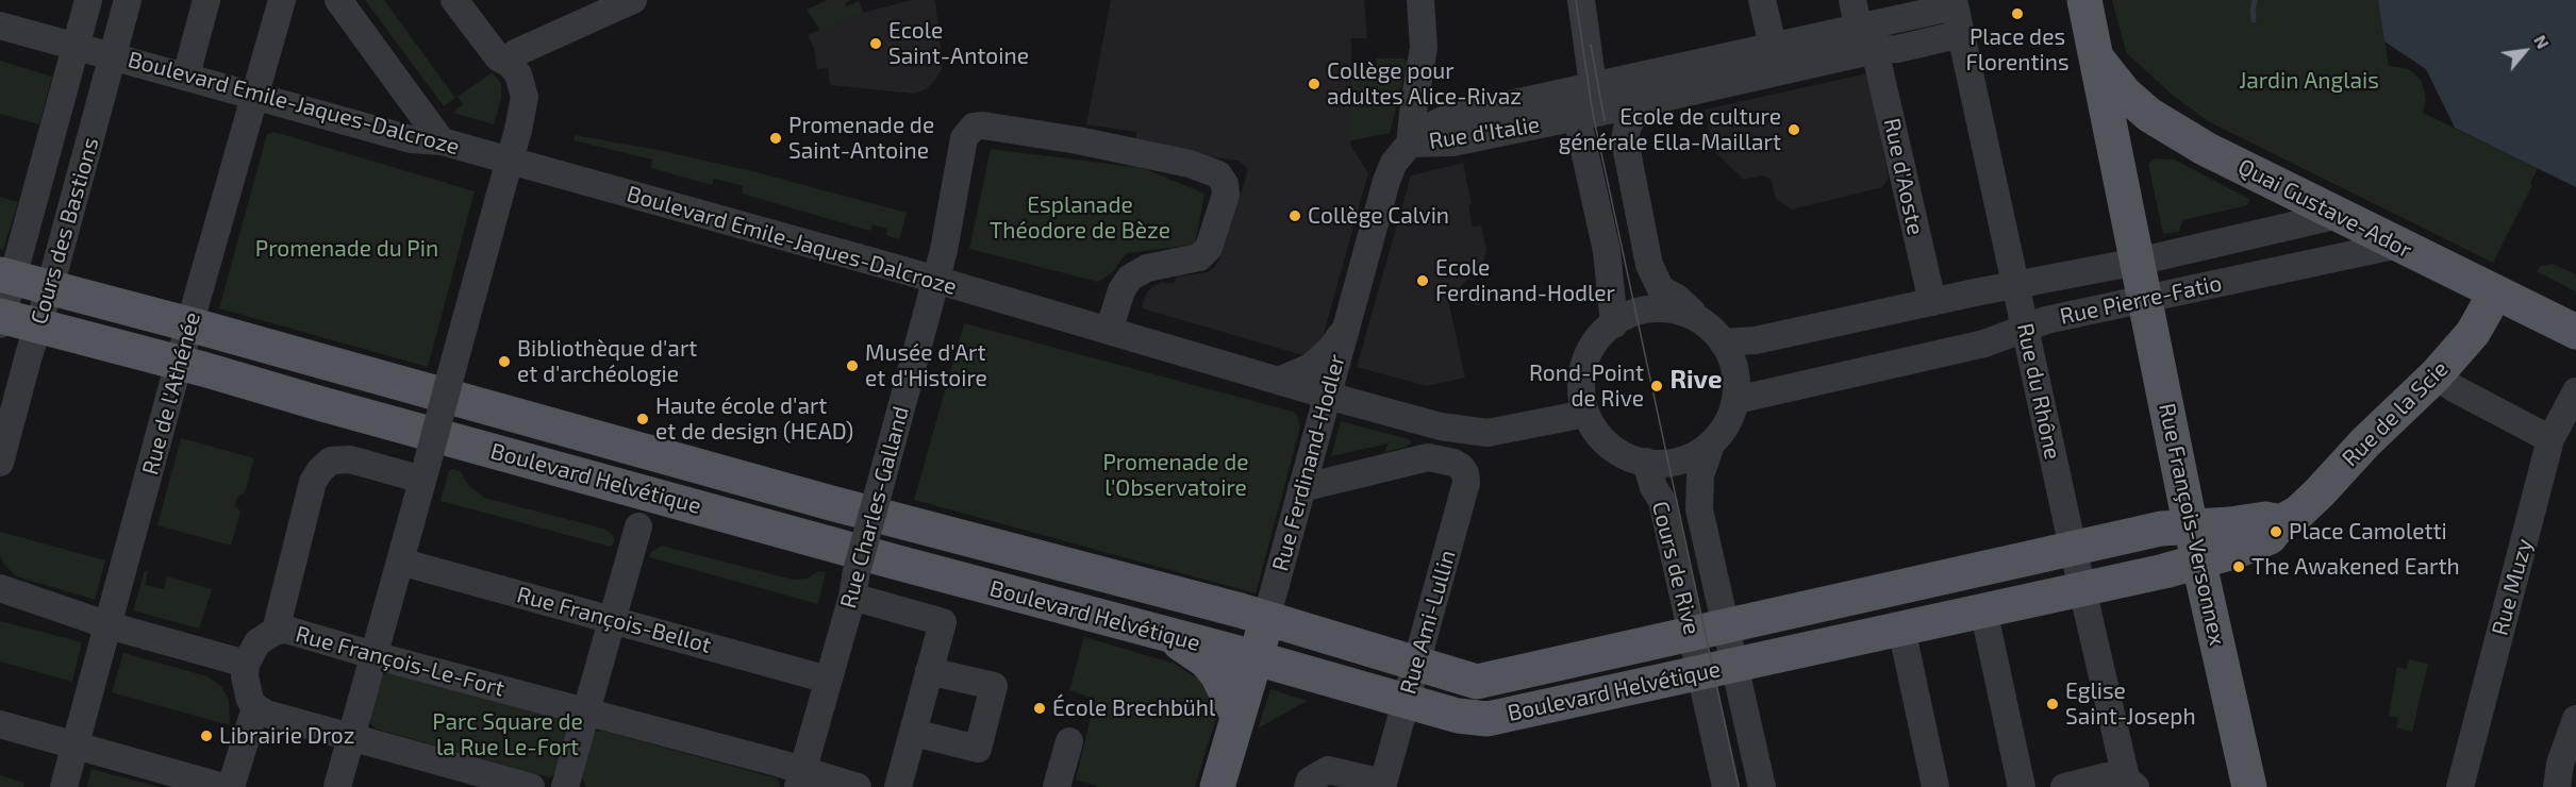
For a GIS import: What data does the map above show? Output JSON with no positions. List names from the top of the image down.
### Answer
{
  "streets": {
    "main road": [
      "Quai Gustave-Ador",
      "Rue de la Scie",
      "Rue Ferdinand-Hodler",
      "Boulevard Helvétique",
      "Rue François-Versonnex"
    ],
    "street": [
      "Boulevard Emile-Jaques-Dalcroze",
      "Rue d'Italie",
      "Rue d'Aoste",
      "Cours des Bastions",
      "Rue Pierre-Fatio",
      "Rue du Rhône",
      "Rue de l'Athénée",
      "Rue Charles-Galland",
      "Cours de Rive",
      "Rue Muzy",
      "Rue François-Bellot",
      "Rue Ami-Lullin",
      "Rue François-Le-Fort"
    ]
  },
  "crossings": [
    ["Boulevard Emile-Jaques-Dalcroze", "Cours des Bastions"],
    ["Boulevard Emile-Jaques-Dalcroze", "Rue Pierre-Fatio"],
    ["Boulevard Emile-Jaques-Dalcroze", "Rue de l'Athénée"],
    ["Boulevard Emile-Jaques-Dalcroze", "Rue Ferdinand-Hodler"],
    ["Boulevard Emile-Jaques-Dalcroze", "Rue Charles-Galland"],
    ["Boulevard Emile-Jaques-Dalcroze", "Cours de Rive"],
    ["Rue d'Italie", "Rue d'Aoste"],
    ["Rue d'Italie", "Rue du Rhône"],
    ["Rue d'Italie", "Rue Ferdinand-Hodler"],
    ["Rue d'Aoste", "Rue Pierre-Fatio"],
    ["Quai Gustave-Ador", "Rue Pierre-Fatio"],
    ["Quai Gustave-Ador", "Rue de la Scie"],
    ["Quai Gustave-Ador", "Rue François-Versonnex"],
    ["Cours des Bastions", "Boulevard Helvétique"],
    ["Rue Pierre-Fatio", "Rue du Rhône"],
    ["Rue Pierre-Fatio", "Rue François-Versonnex"],
    ["Rue Pierre-Fatio", "Cours de Rive"],
    ["Rue du Rhône", "Boulevard Helvétique"],
    ["Rue de l'Athénée", "Boulevard Helvétique"],
    ["Rue Ferdinand-Hodler", "Boulevard Helvétique"],
    ["Rue Ferdinand-Hodler", "Rue Ami-Lullin"],
    ["Boulevard Helvétique", "Rue François-Versonnex"],
    ["Boulevard Helvétique", "Cours de Rive"],
    ["Boulevard Helvétique", "Rue Ami-Lullin"],
    ["Rue Charles-Galland", "Rue François-Bellot"],
    ["Rue Charles-Galland", "Rue François-Le-Fort"]
  ],
  "districts": ["Rive"],
  "parks": [
    "Jardin Anglais",
    "Esplanade Théodore de Bèze",
    "Promenade du Pin",
    "Promenade de l'Observatoire",
    "Parc Square de la Rue Le-Fort"
  ],
  "places": [
    "Place des Florentins",
    "Ecole Saint-Antoine",
    "Collège pour adultes Alice-Rivaz",
    "Ecole de culture générale Ella-Maillart",
    "Promenade de Saint-Antoine",
    "Collège Calvin",
    "Ecole Ferdinand-Hodler",
    "Bibliothèque d'art et d'archéologie",
    "Musée d'Art et d'Histoire",
    "Rond-Point de Rive",
    "Haute école d'art et de design (HEAD)",
    "Place Camoletti",
    "The Awakened Earth",
    "Eglise Saint-Joseph",
    "École Brechbühl",
    "Librairie Droz"
  ],
  "north": "top right"
}
